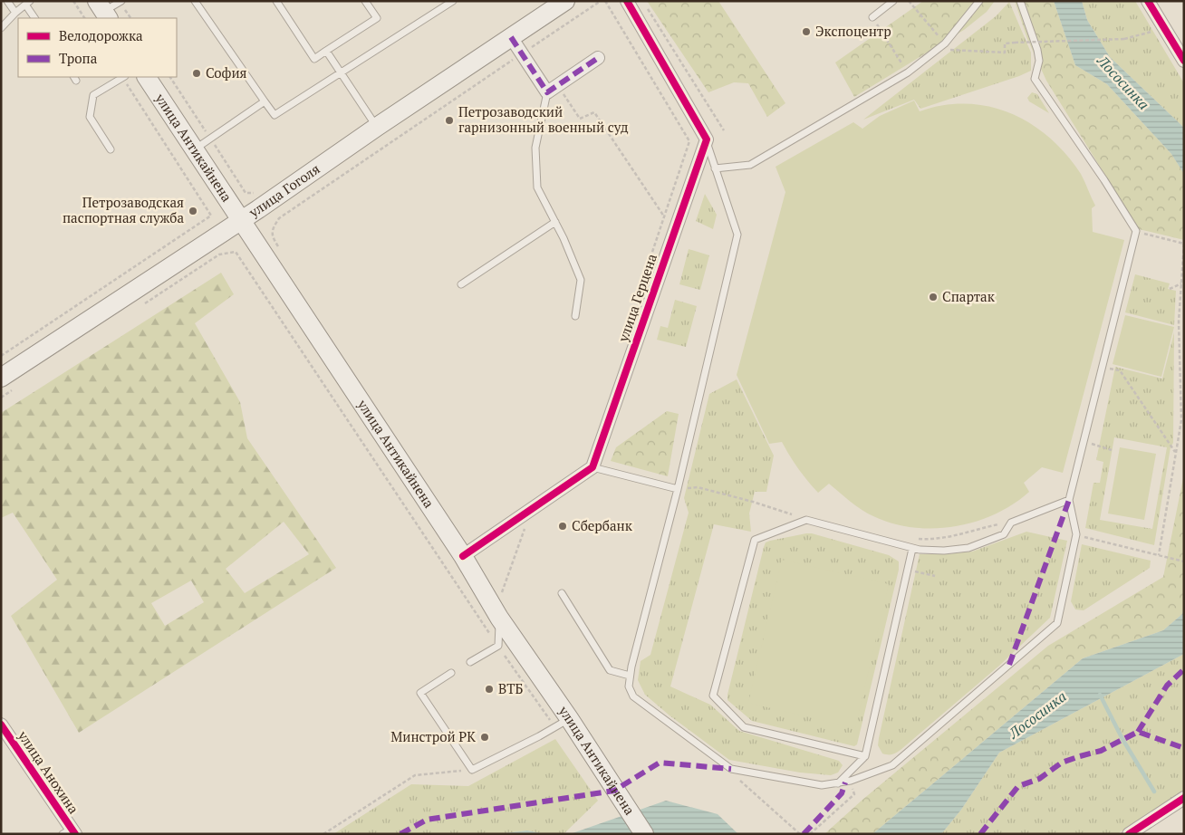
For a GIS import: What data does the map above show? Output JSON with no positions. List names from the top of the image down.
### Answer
{
  "streets": {
    "main road": ["улица Антикайнена", "улица Гоголя"],
    "street": ["улица Герцена", "улица Анохина"]
  },
  "crossings": [
    ["улица Антикайнена", "улица Гоголя"]
  ],
  "water": ["Лососинка"],
  "places": [
    "Экспоцентр",
    "София",
    "Петрозаводский гарнизонный военный суд",
    "Петрозаводская паспортная служба",
    "Спартак",
    "Сбербанк",
    "ВТБ",
    "Минстрой РК"
  ],
  "legend": ["Велодорожка", "Тропа"]
}
